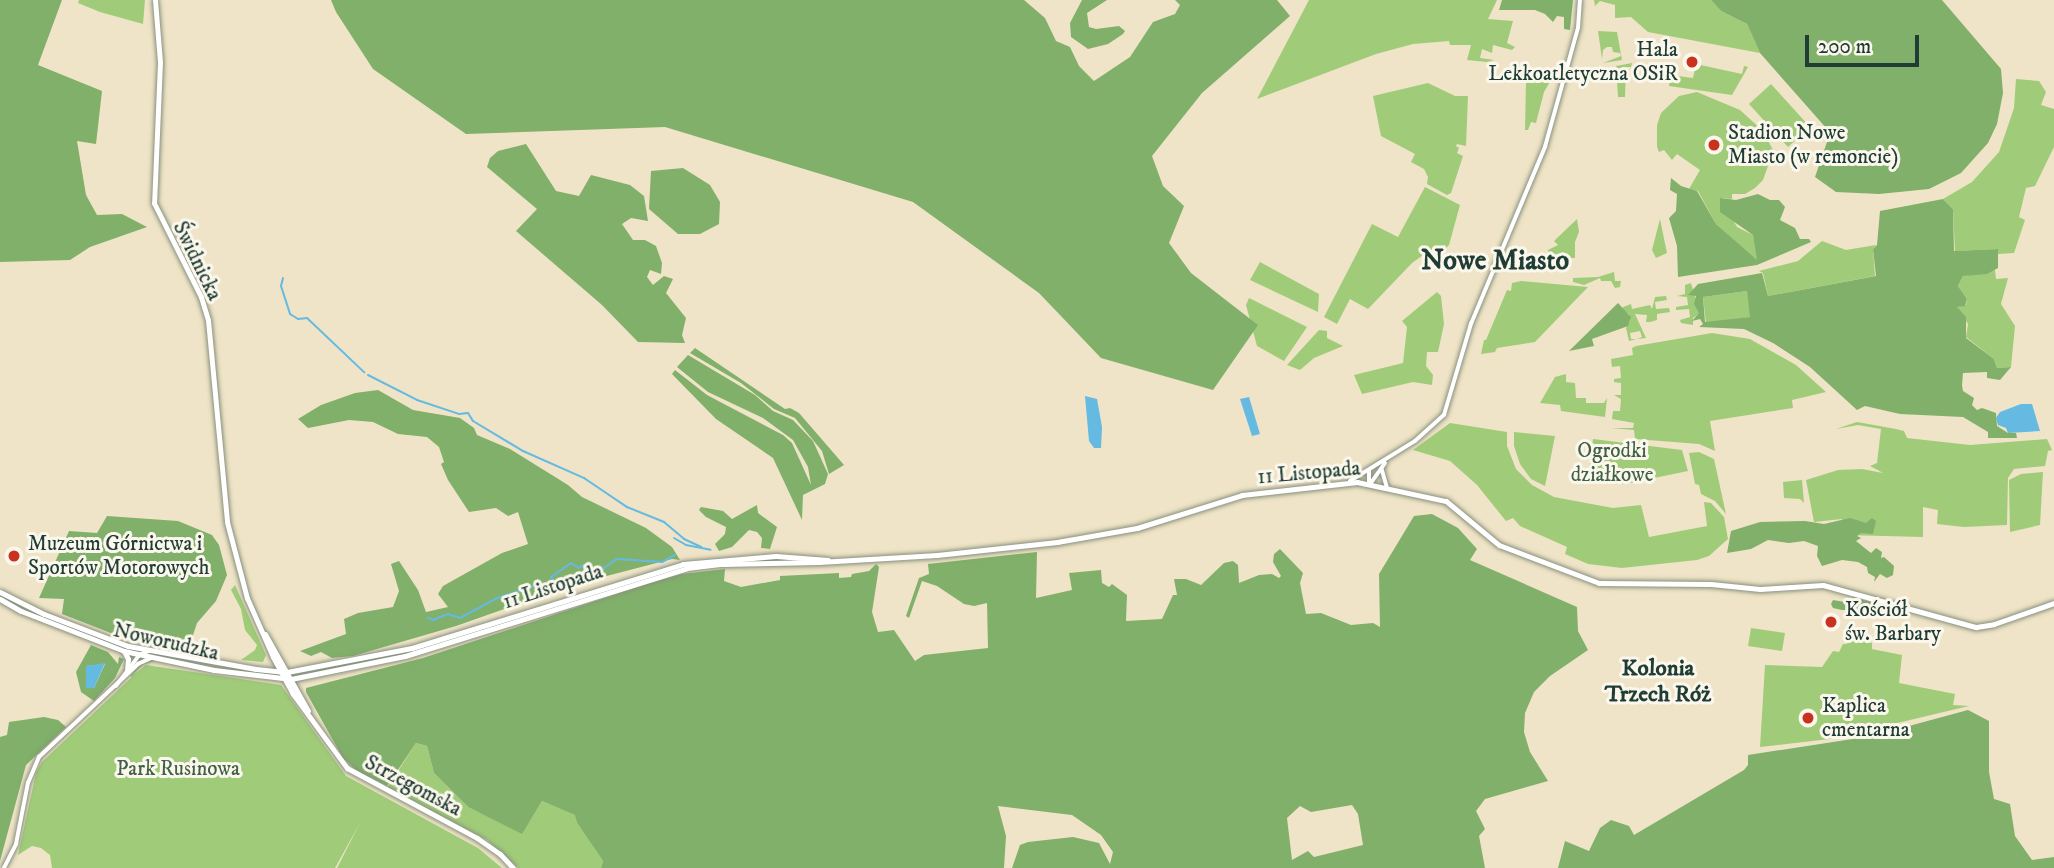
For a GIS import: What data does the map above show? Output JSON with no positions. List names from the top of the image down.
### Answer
{
  "streets": {
    "main road": [
      "Świdnicka",
      "11 Listopada",
      "Noworudzka",
      "Strzegomska"
    ]
  },
  "crossings": [
    ["Świdnicka", "11 Listopada"],
    ["Świdnicka", "Noworudzka"],
    ["Świdnicka", "Strzegomska"],
    ["11 Listopada", "Noworudzka"],
    ["11 Listopada", "Strzegomska"],
    ["Noworudzka", "Strzegomska"]
  ],
  "districts": ["Nowe Miasto", "Kolonia Trzech Róż"],
  "parks": ["Ogrodki działkowe", "Park Rusinowa"],
  "places": [
    "Hala Lekkoatletyczna OSiR",
    "Stadion Nowe Miasto (w remoncie)",
    "Muzeum Górnictwa i Sportów Motorowych",
    "Kościół św. Barbary",
    "Kaplica cmentarna"
  ],
  "scale_bar": "200 m"
}
